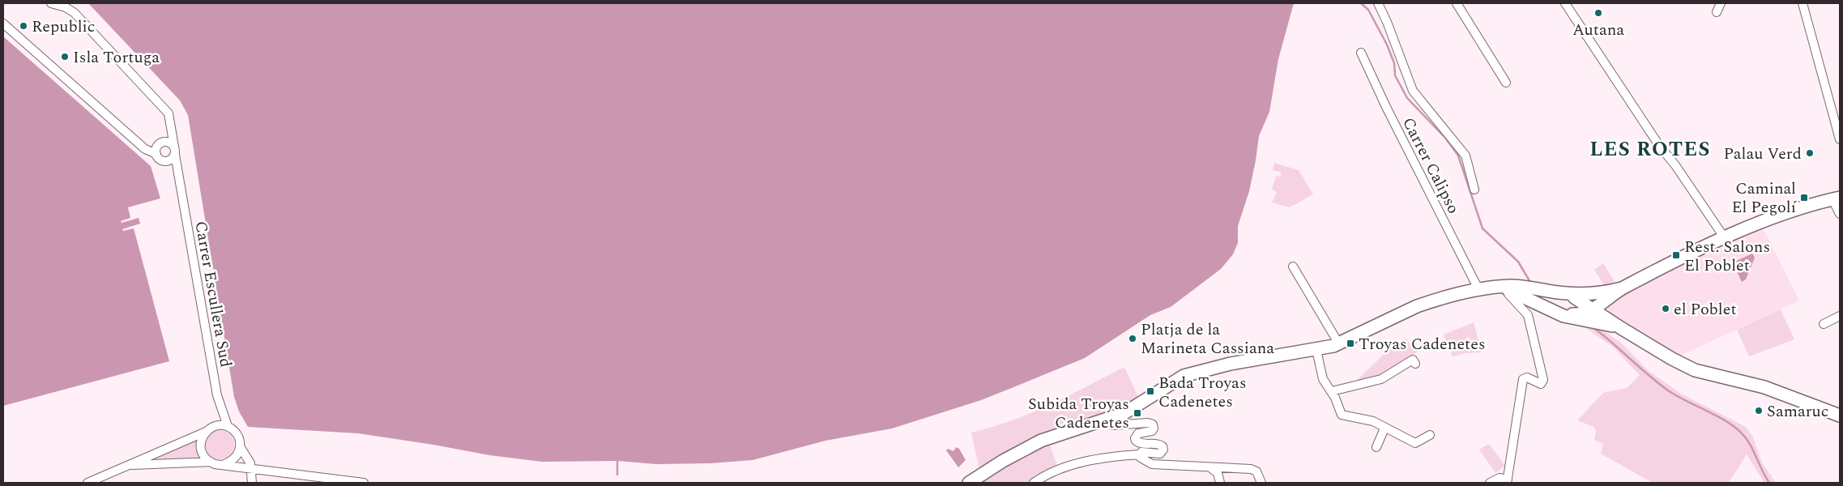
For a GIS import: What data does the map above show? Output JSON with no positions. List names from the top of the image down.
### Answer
{
  "streets": {
    "street": ["Carrer Calipso", "Carrer Escullera Sud"]
  },
  "districts": ["LES ROTES"],
  "places": {
    "other": [
      "Autana",
      "Republic",
      "Isla Tortuga",
      "Palau Verd",
      "el Poblet",
      "Platja de la Marineta Cassiana",
      "Samaruc"
    ],
    "transit": [
      "Caminal El Pegolí",
      "Rest. Salons El Poblet",
      "Troyas Cadenetes",
      "Bada Troyas Cadenetes",
      "Subida Troyas Cadenetes"
    ]
  }
}
